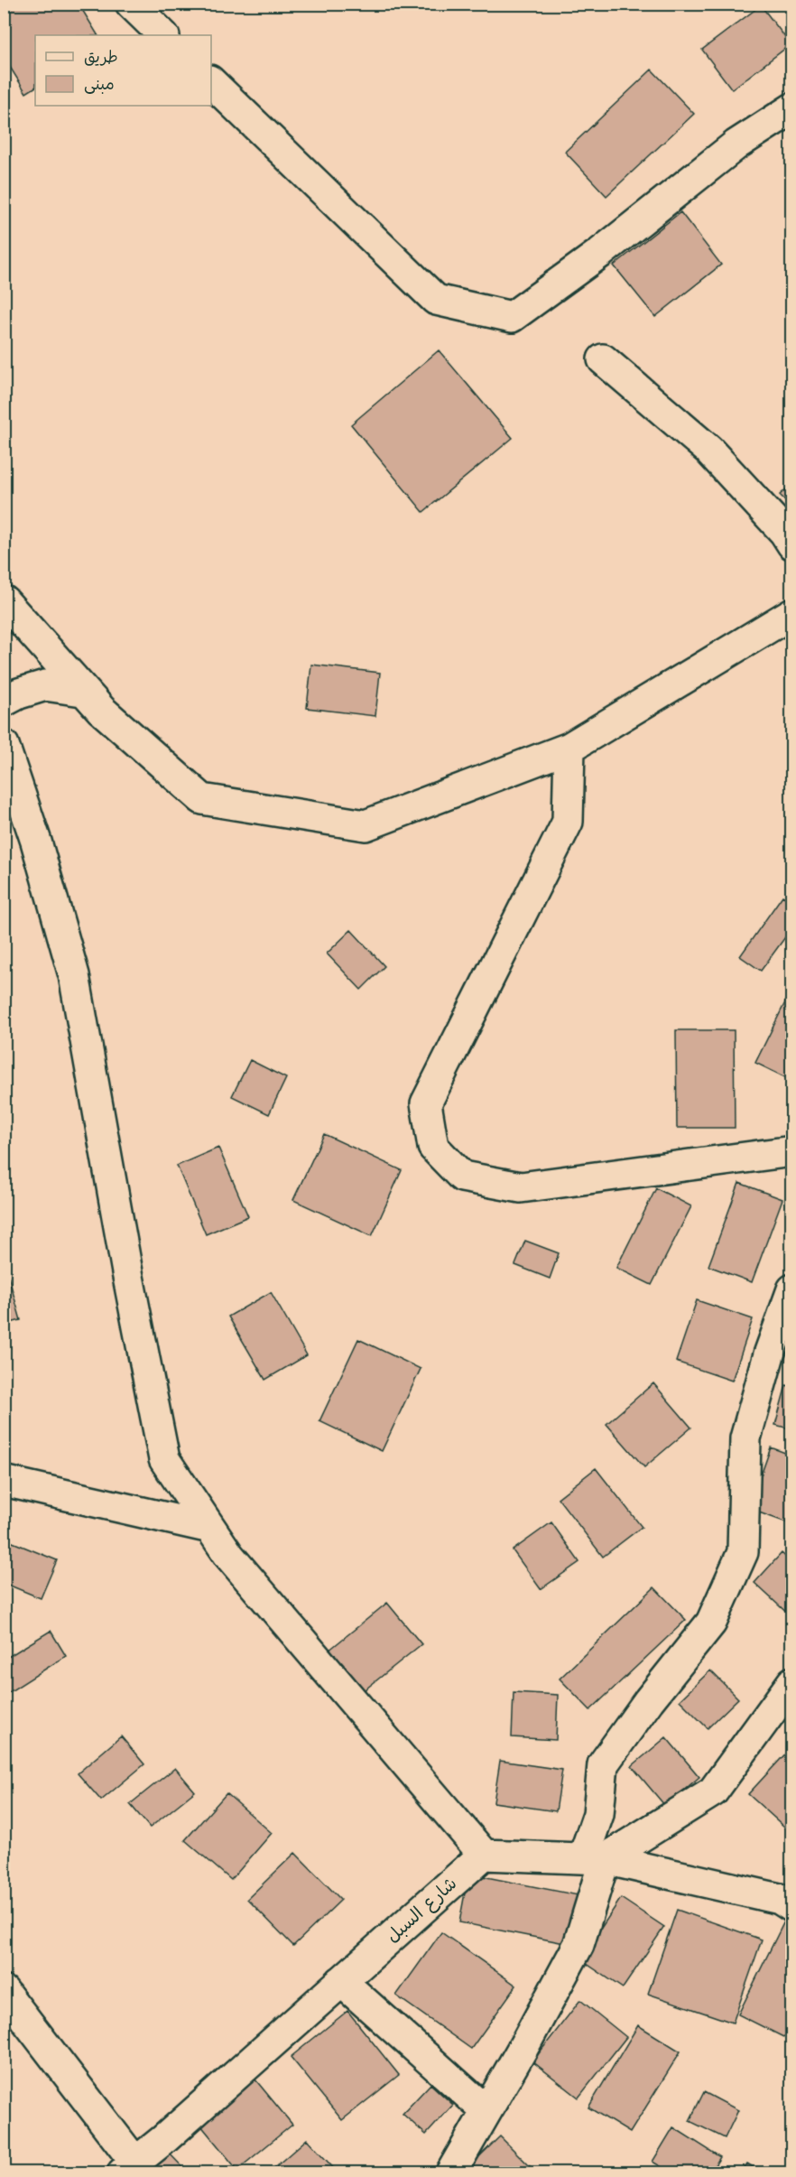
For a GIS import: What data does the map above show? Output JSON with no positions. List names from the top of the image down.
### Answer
{
  "streets": {
    "street": ["شارع السبل"]
  },
  "legend": ["طريق", "مبنى"]
}
